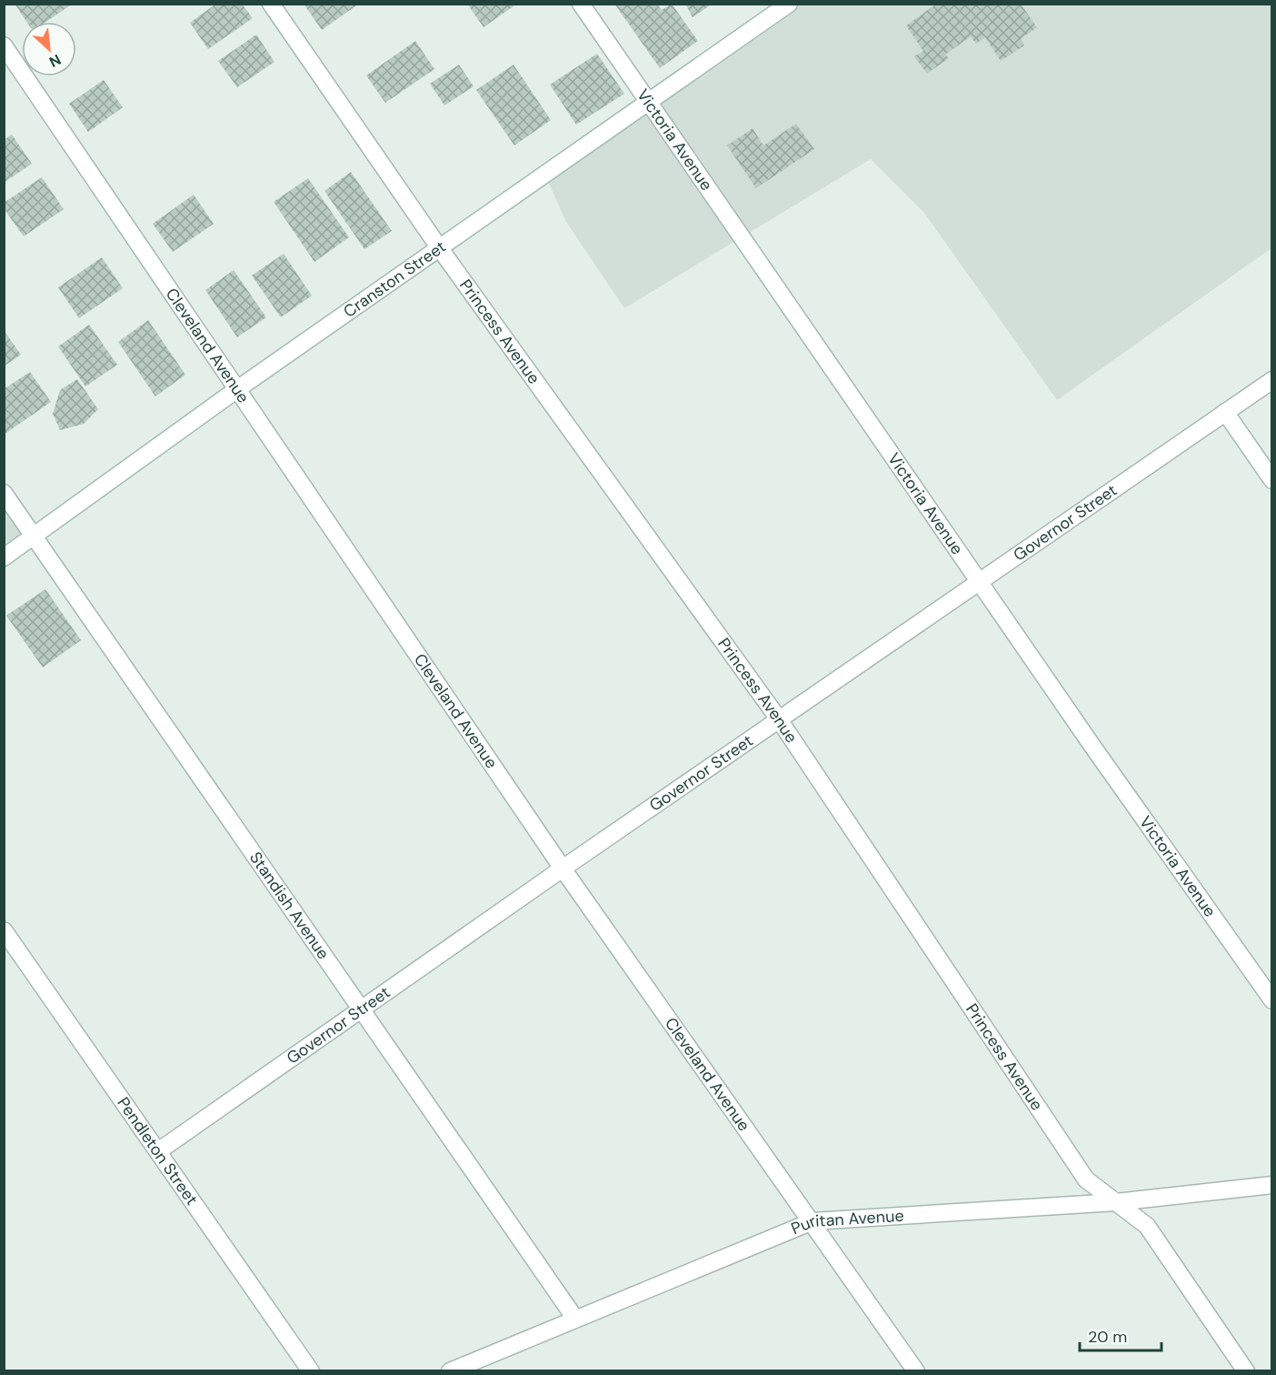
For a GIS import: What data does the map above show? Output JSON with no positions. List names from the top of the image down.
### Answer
{
  "streets": {
    "street": [
      "Victoria Avenue",
      "Cranston Street",
      "Princess Avenue",
      "Cleveland Avenue",
      "Governor Street",
      "Standish Avenue",
      "Pendleton Street",
      "Puritan Avenue"
    ]
  },
  "crossings": [
    ["Victoria Avenue", "Cranston Street"],
    ["Victoria Avenue", "Governor Street"],
    ["Cranston Street", "Princess Avenue"],
    ["Cranston Street", "Cleveland Avenue"],
    ["Cranston Street", "Standish Avenue"],
    ["Princess Avenue", "Governor Street"],
    ["Princess Avenue", "Puritan Avenue"],
    ["Cleveland Avenue", "Governor Street"],
    ["Cleveland Avenue", "Puritan Avenue"],
    ["Governor Street", "Standish Avenue"],
    ["Governor Street", "Pendleton Street"],
    ["Standish Avenue", "Puritan Avenue"]
  ],
  "scale_bar": "20 m",
  "north": "bottom right"
}
